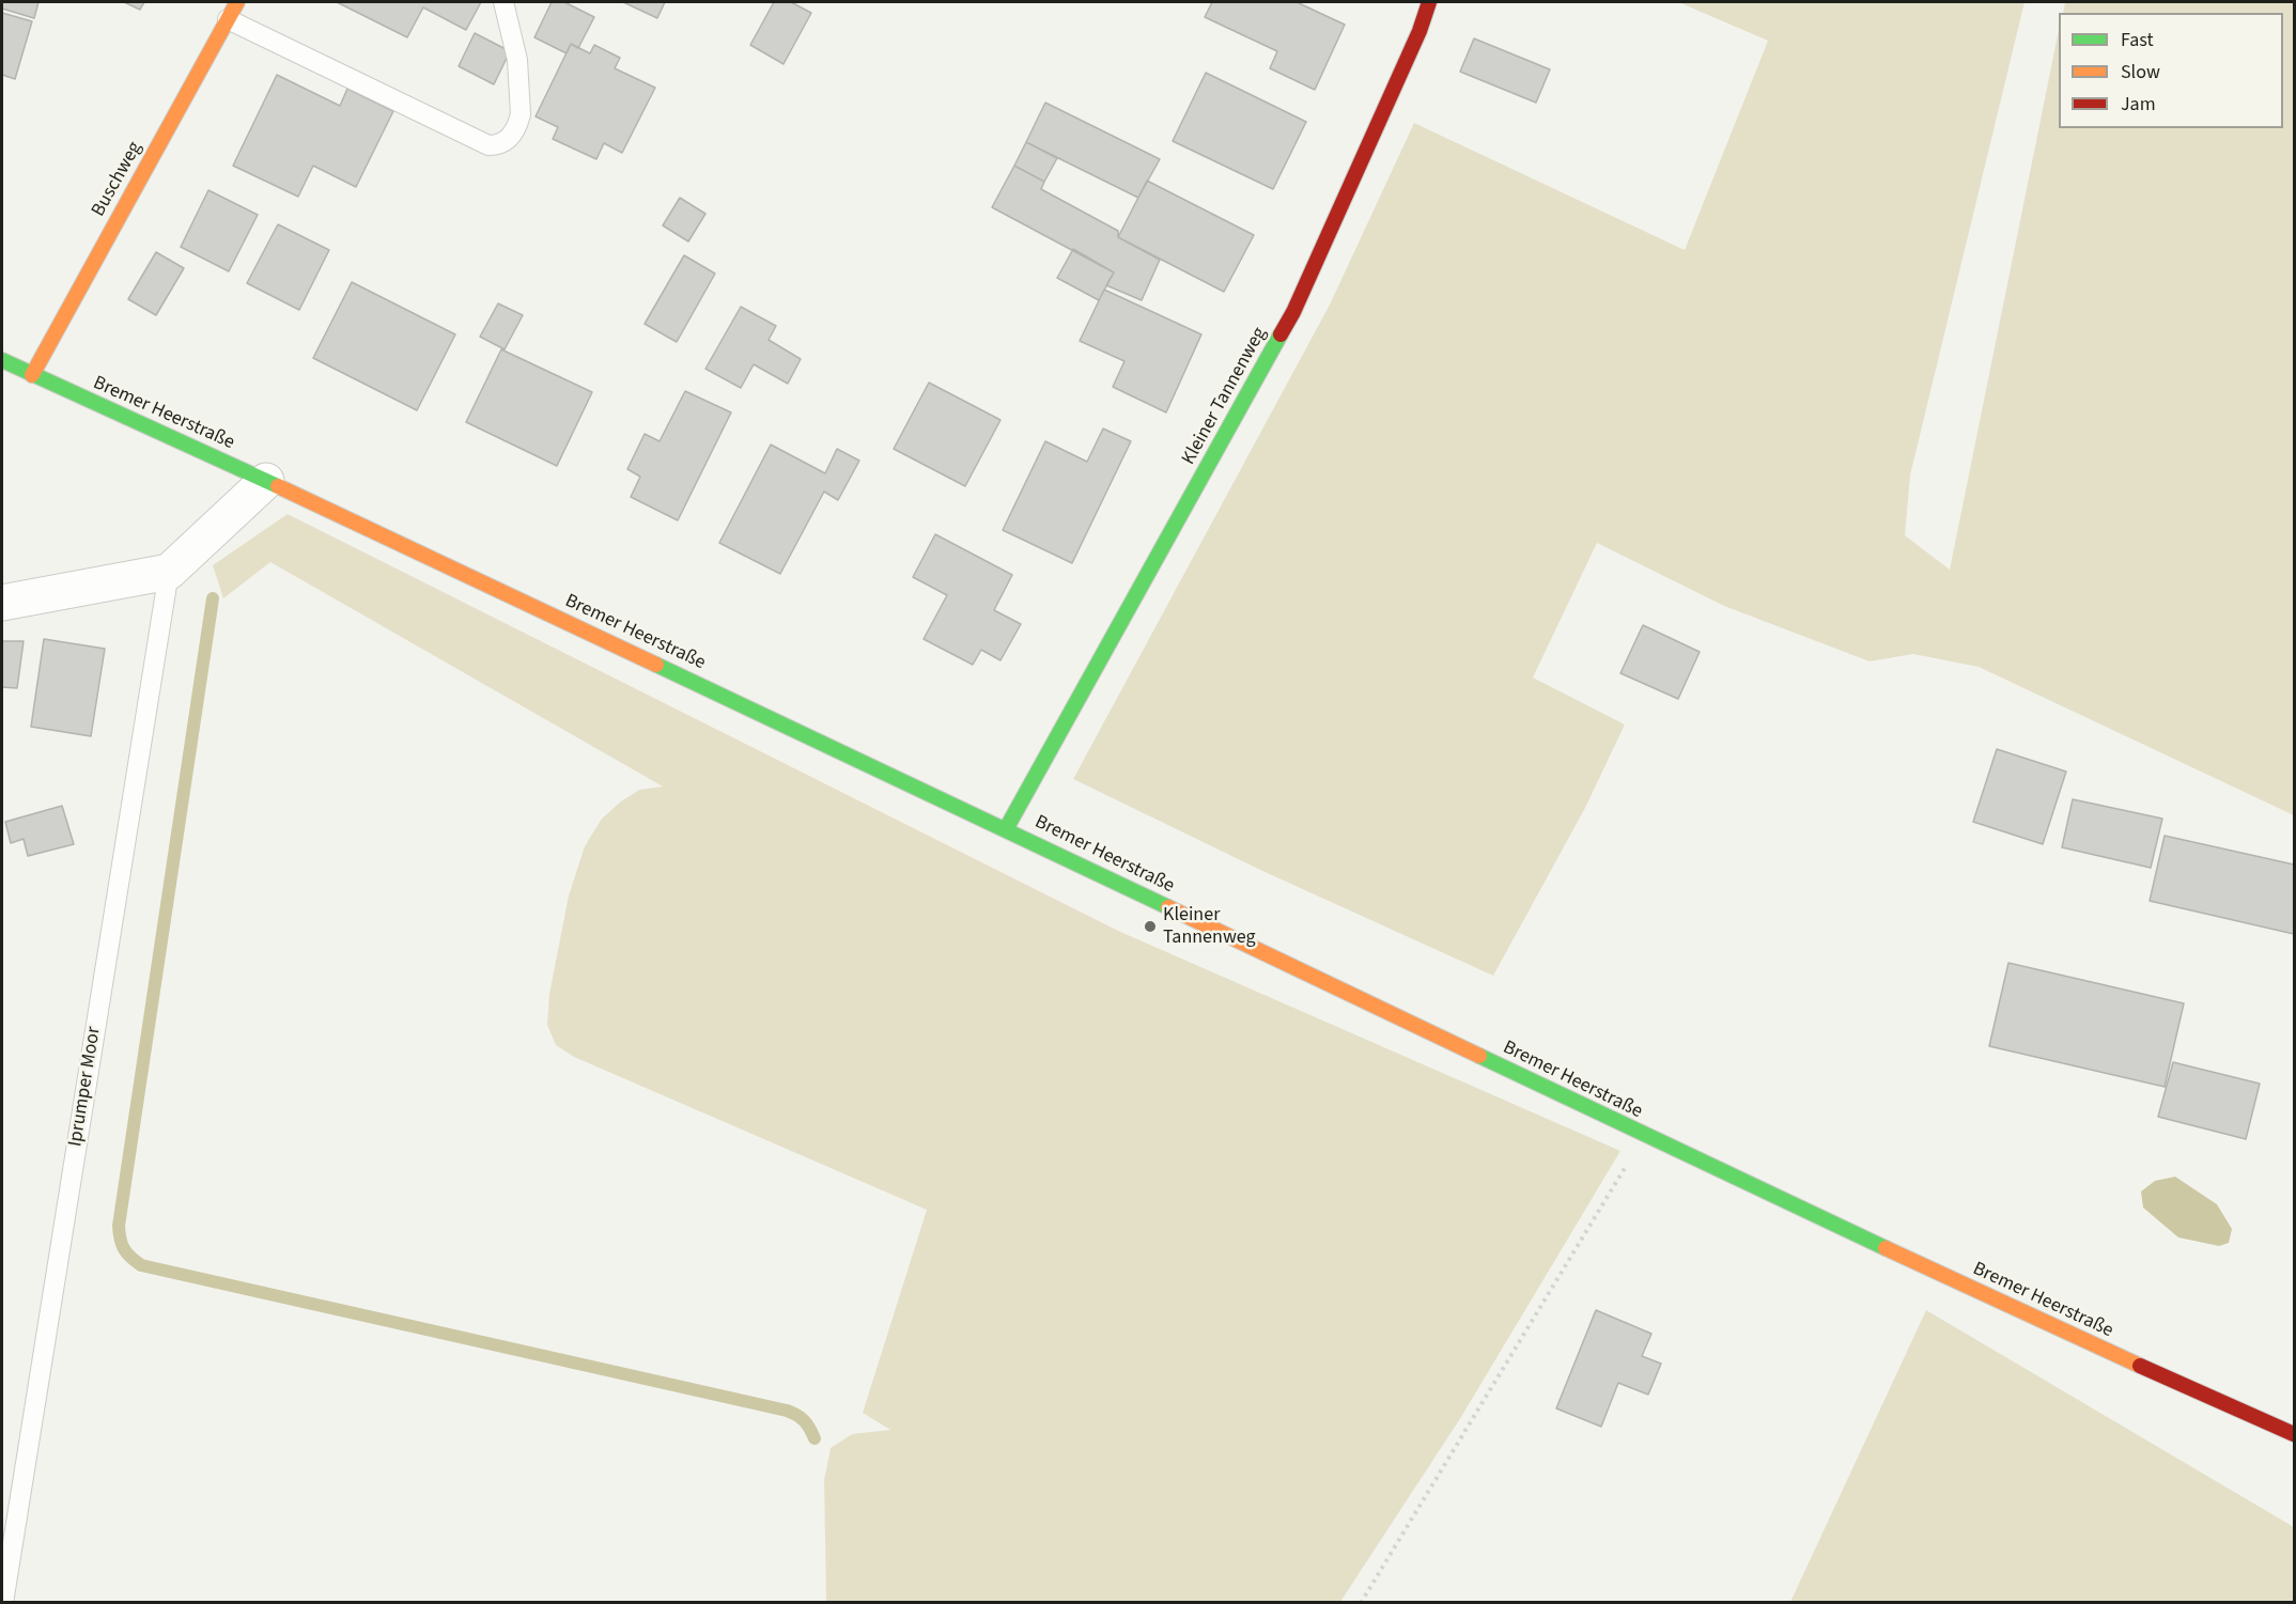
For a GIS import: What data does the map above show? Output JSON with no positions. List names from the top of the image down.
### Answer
{
  "streets": {
    "main road": ["Buschweg", "Kleiner Tannenweg", "Bremer Heerstraße"],
    "lane": ["Iprumper Moor"]
  },
  "crossings": [
    ["Buschweg", "Bremer Heerstraße"],
    ["Kleiner Tannenweg", "Bremer Heerstraße"]
  ],
  "places": ["Kleiner Tannenweg"],
  "legend": ["Fast", "Slow", "Jam"]
}
